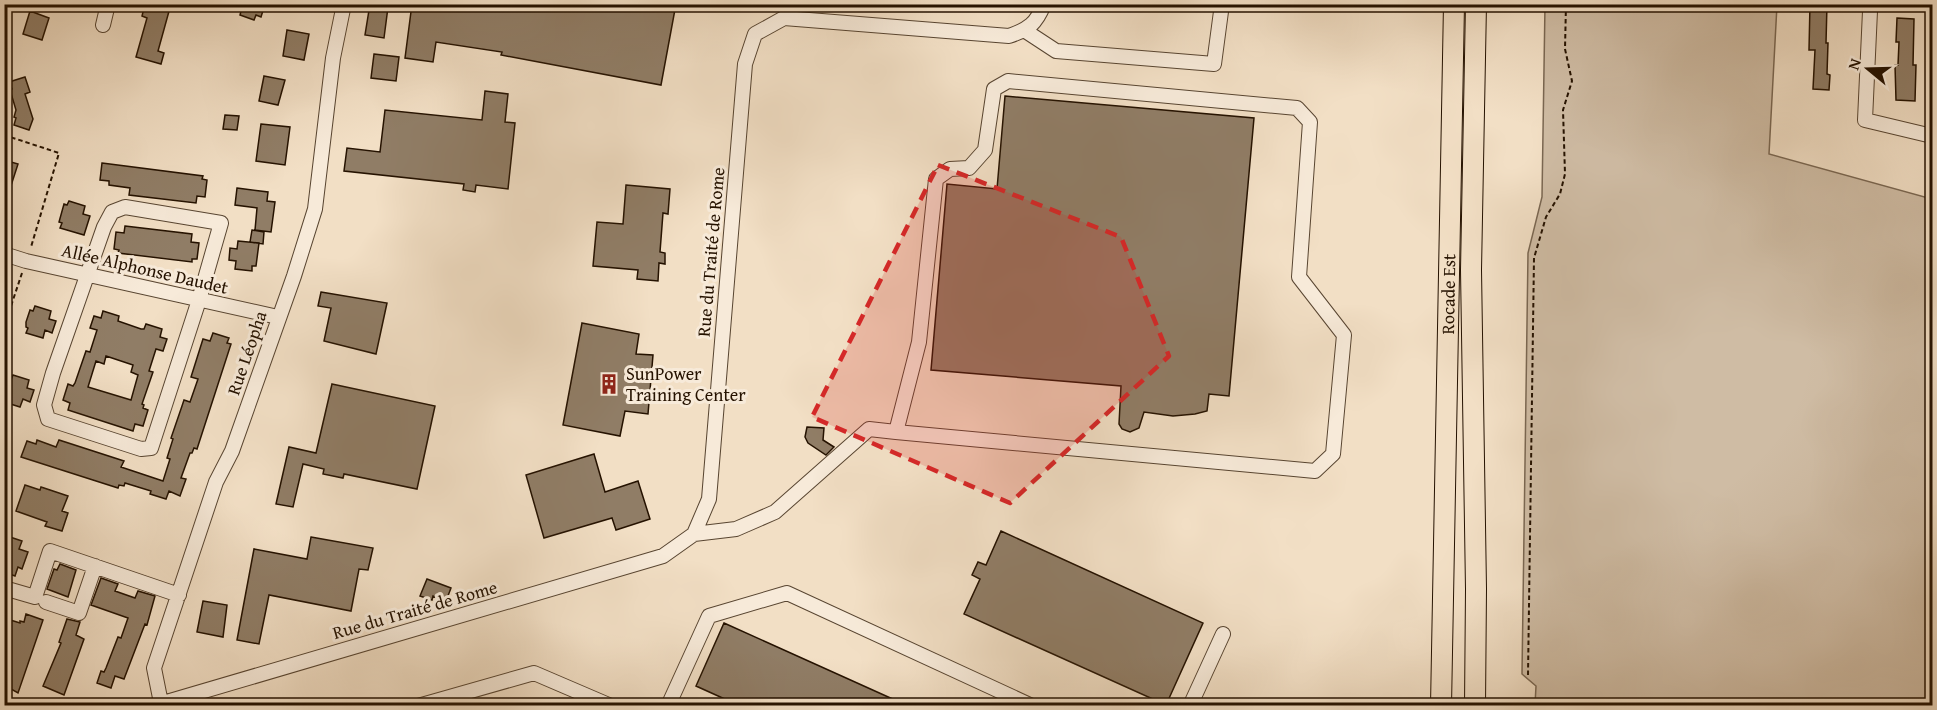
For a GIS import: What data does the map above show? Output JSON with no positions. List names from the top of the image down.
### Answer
{
  "streets": {
    "highway": ["Rocade Est"],
    "street": ["Rue du Traité de Rome", "Allée Alphonse Daudet", "Rue Léopha"]
  },
  "crossings": [
    ["Rue du Traité de Rome", "Rue Léopha"],
    ["Allée Alphonse Daudet", "Rue Léopha"]
  ],
  "places": {
    "building": ["SunPower Training Center"]
  },
  "north": "left"
}
